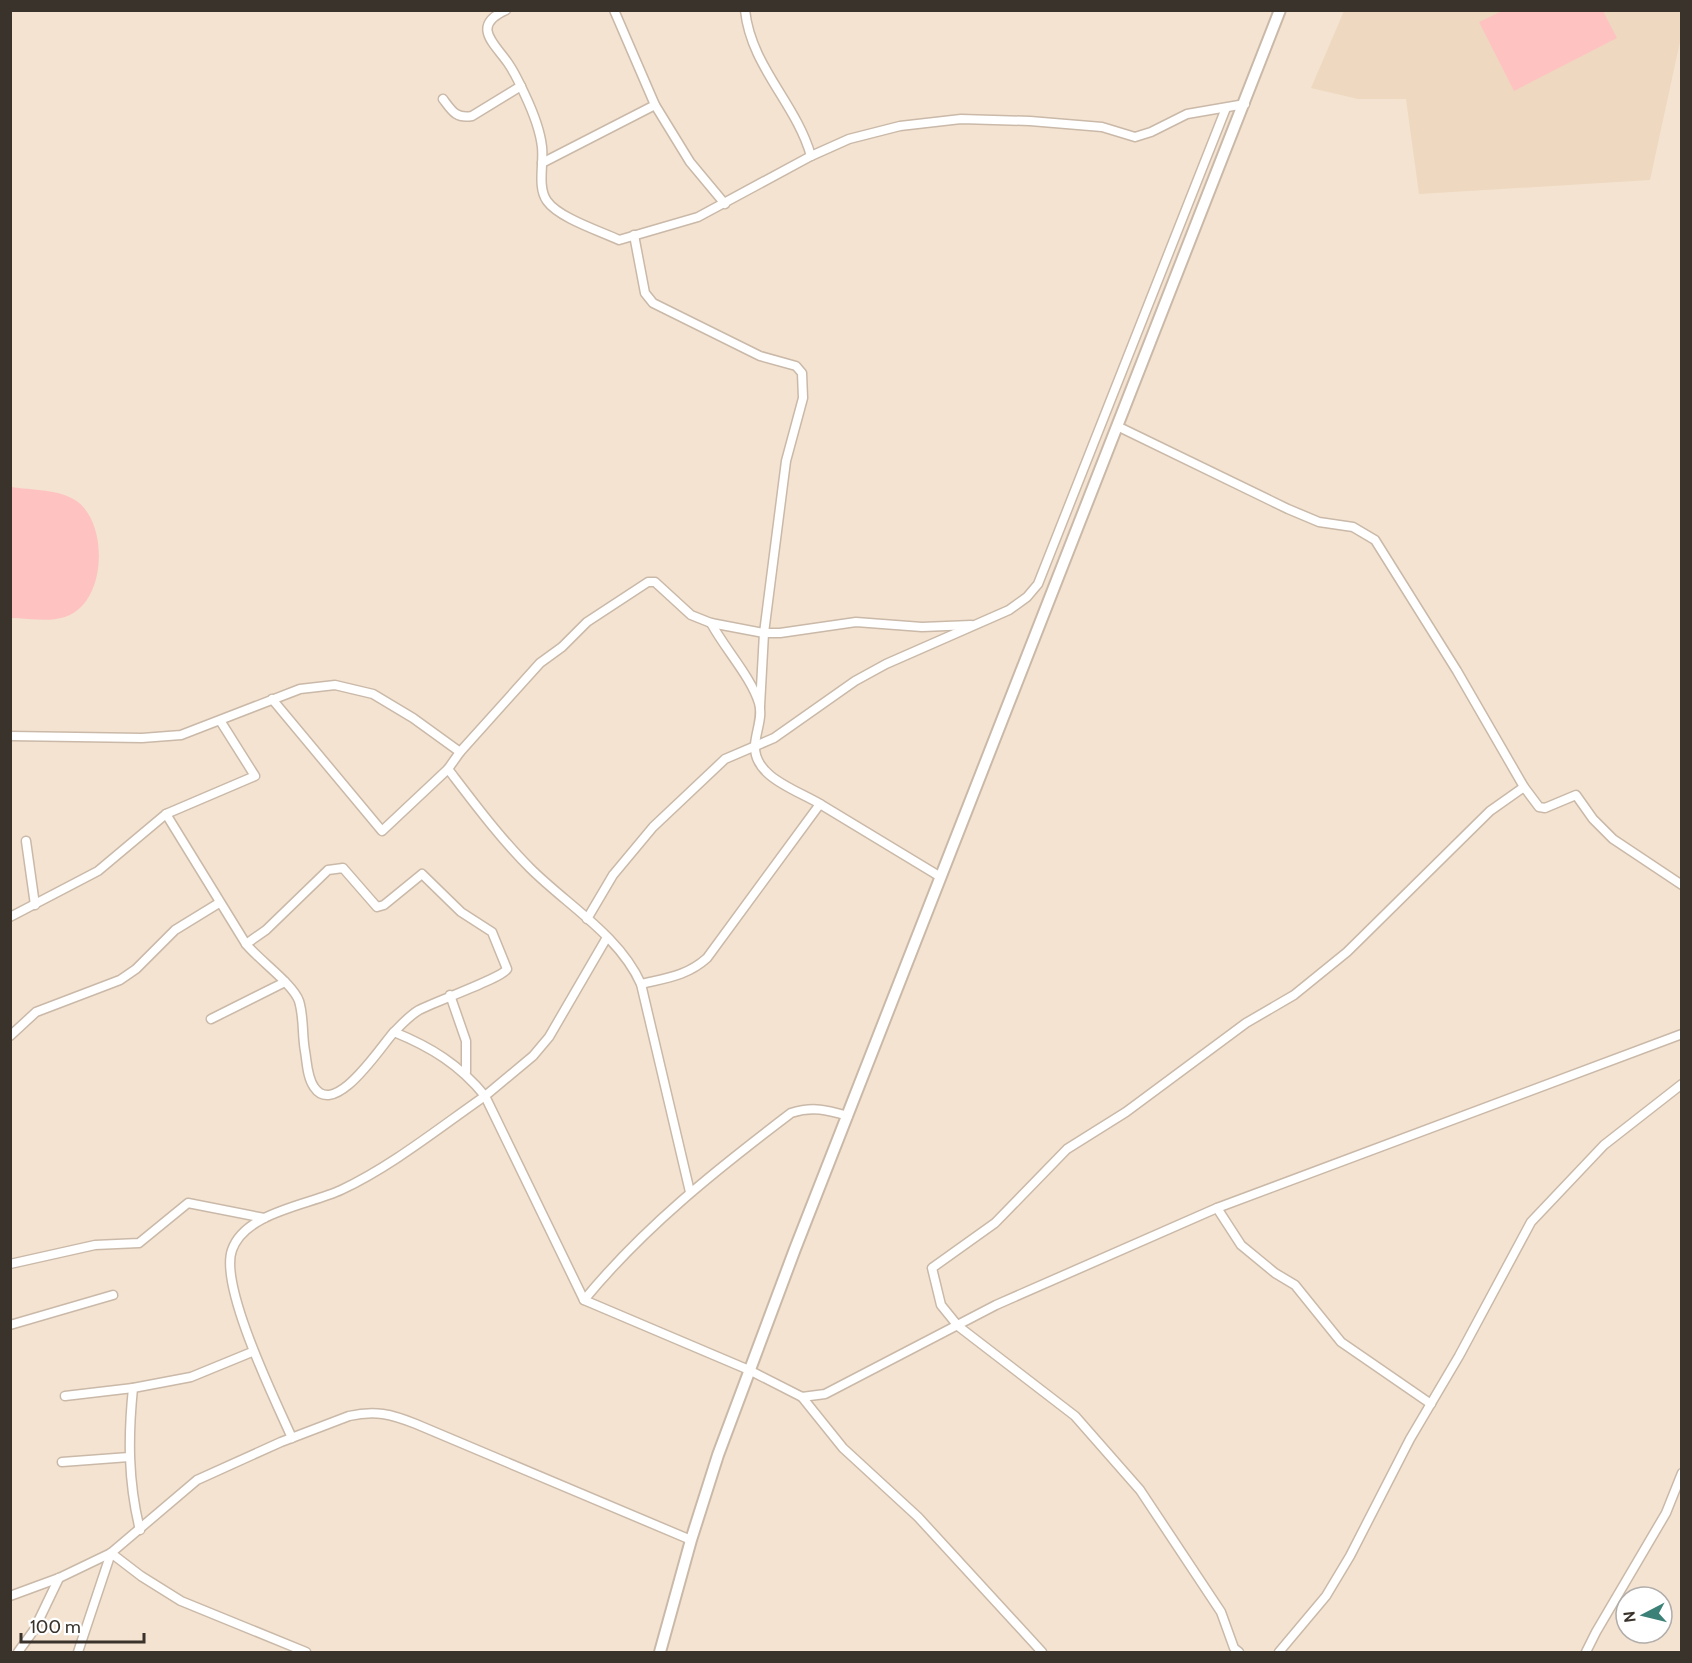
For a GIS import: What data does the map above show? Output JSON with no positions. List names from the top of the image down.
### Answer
{
  "scale_bar": "100 m",
  "north": "left"
}
